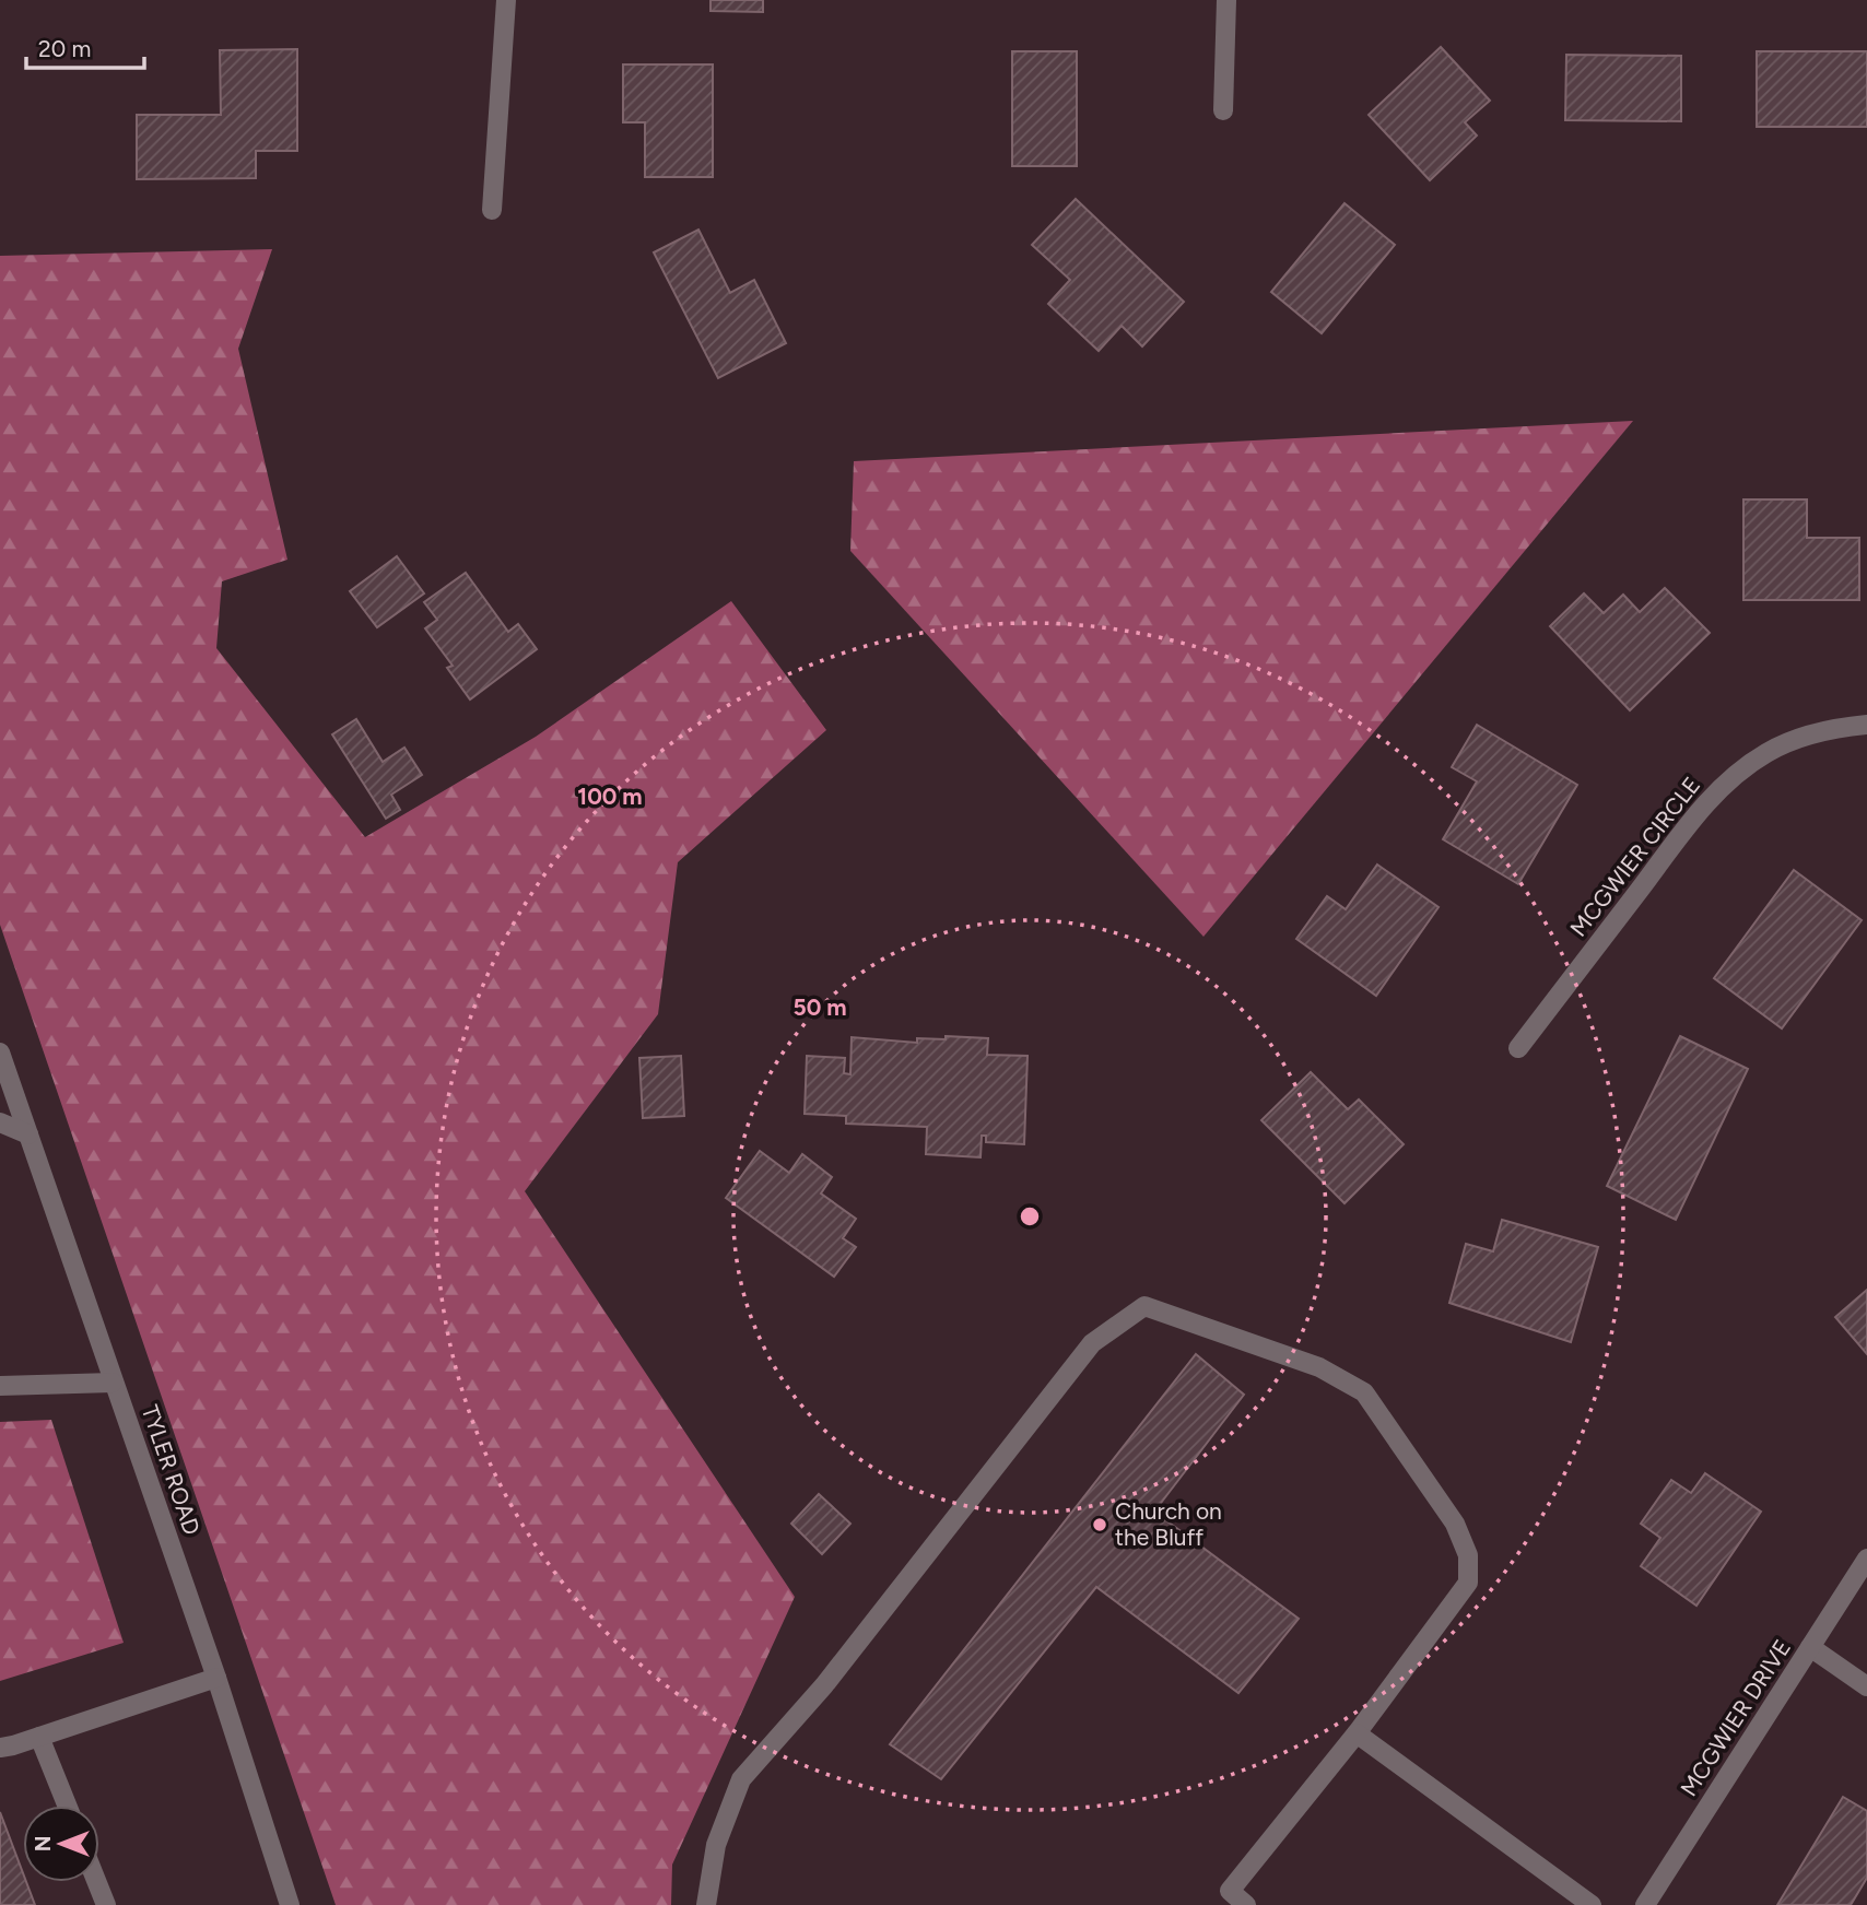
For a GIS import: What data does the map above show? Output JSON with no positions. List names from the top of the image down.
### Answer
{
  "streets": {
    "street": ["MCGWIER CIRCLE", "TYLER ROAD", "MCGWIER DRIVE"]
  },
  "places": ["Church on the Bluff"],
  "scale_bar": "20 m",
  "north": "left",
  "rings": ["100 m", "50 m"]
}
